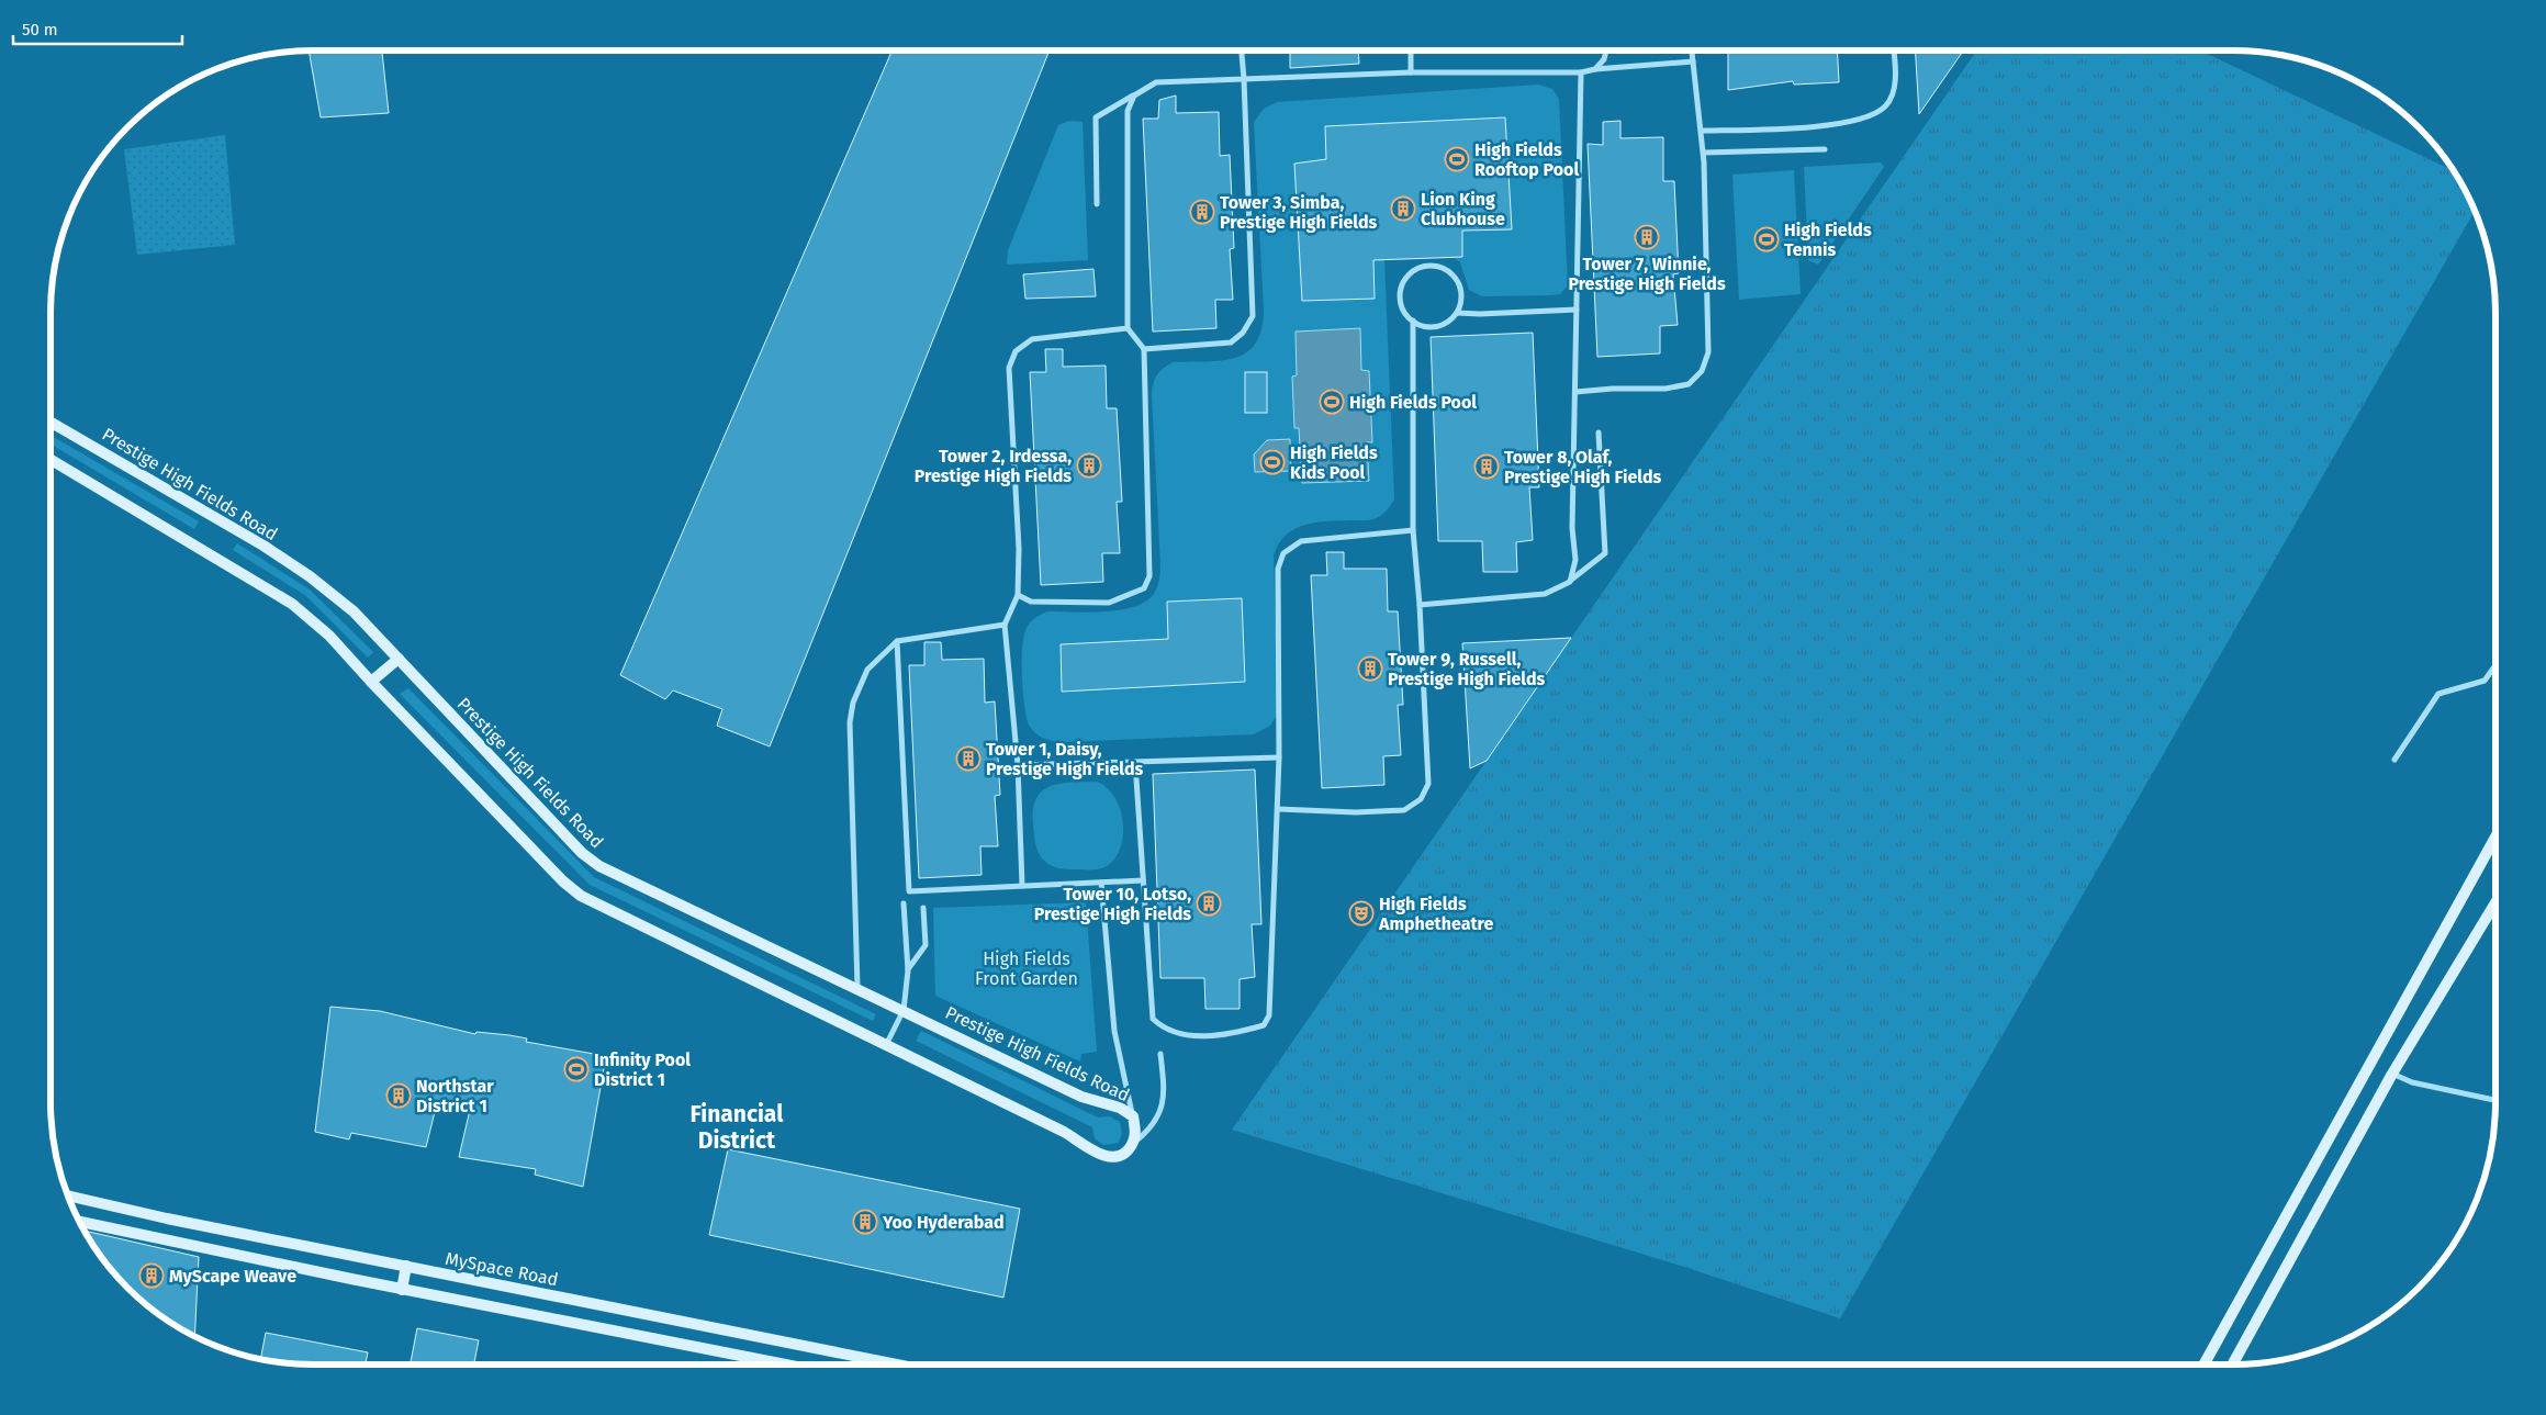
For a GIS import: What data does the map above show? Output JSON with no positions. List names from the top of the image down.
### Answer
{
  "streets": {
    "street": ["Prestige High Fields Road", "MySpace Road"]
  },
  "districts": ["Financial District"],
  "parks": ["High Fields Front Garden"],
  "places": {
    "sports": [
      "High Fields Rooftop Pool",
      "High Fields Tennis",
      "High Fields Pool",
      "High Fields Kids Pool",
      "Infinity Pool District 1"
    ],
    "building": [
      "Lion King Clubhouse",
      "Tower 3, Simba, Prestige High Fields",
      "Tower 7, Winnie, Prestige High Fields",
      "Tower 2, Irdessa, Prestige High Fields",
      "Tower 8, Olaf, Prestige High Fields",
      "Tower 9, Russell, Prestige High Fields",
      "Tower 1, Daisy, Prestige High Fields",
      "Tower 10, Lotso, Prestige High Fields",
      "Northstar District 1",
      "Yoo Hyderabad",
      "MyScape Weave"
    ],
    "theatre": ["High Fields Amphetheatre"]
  },
  "scale_bar": "50 m"
}
